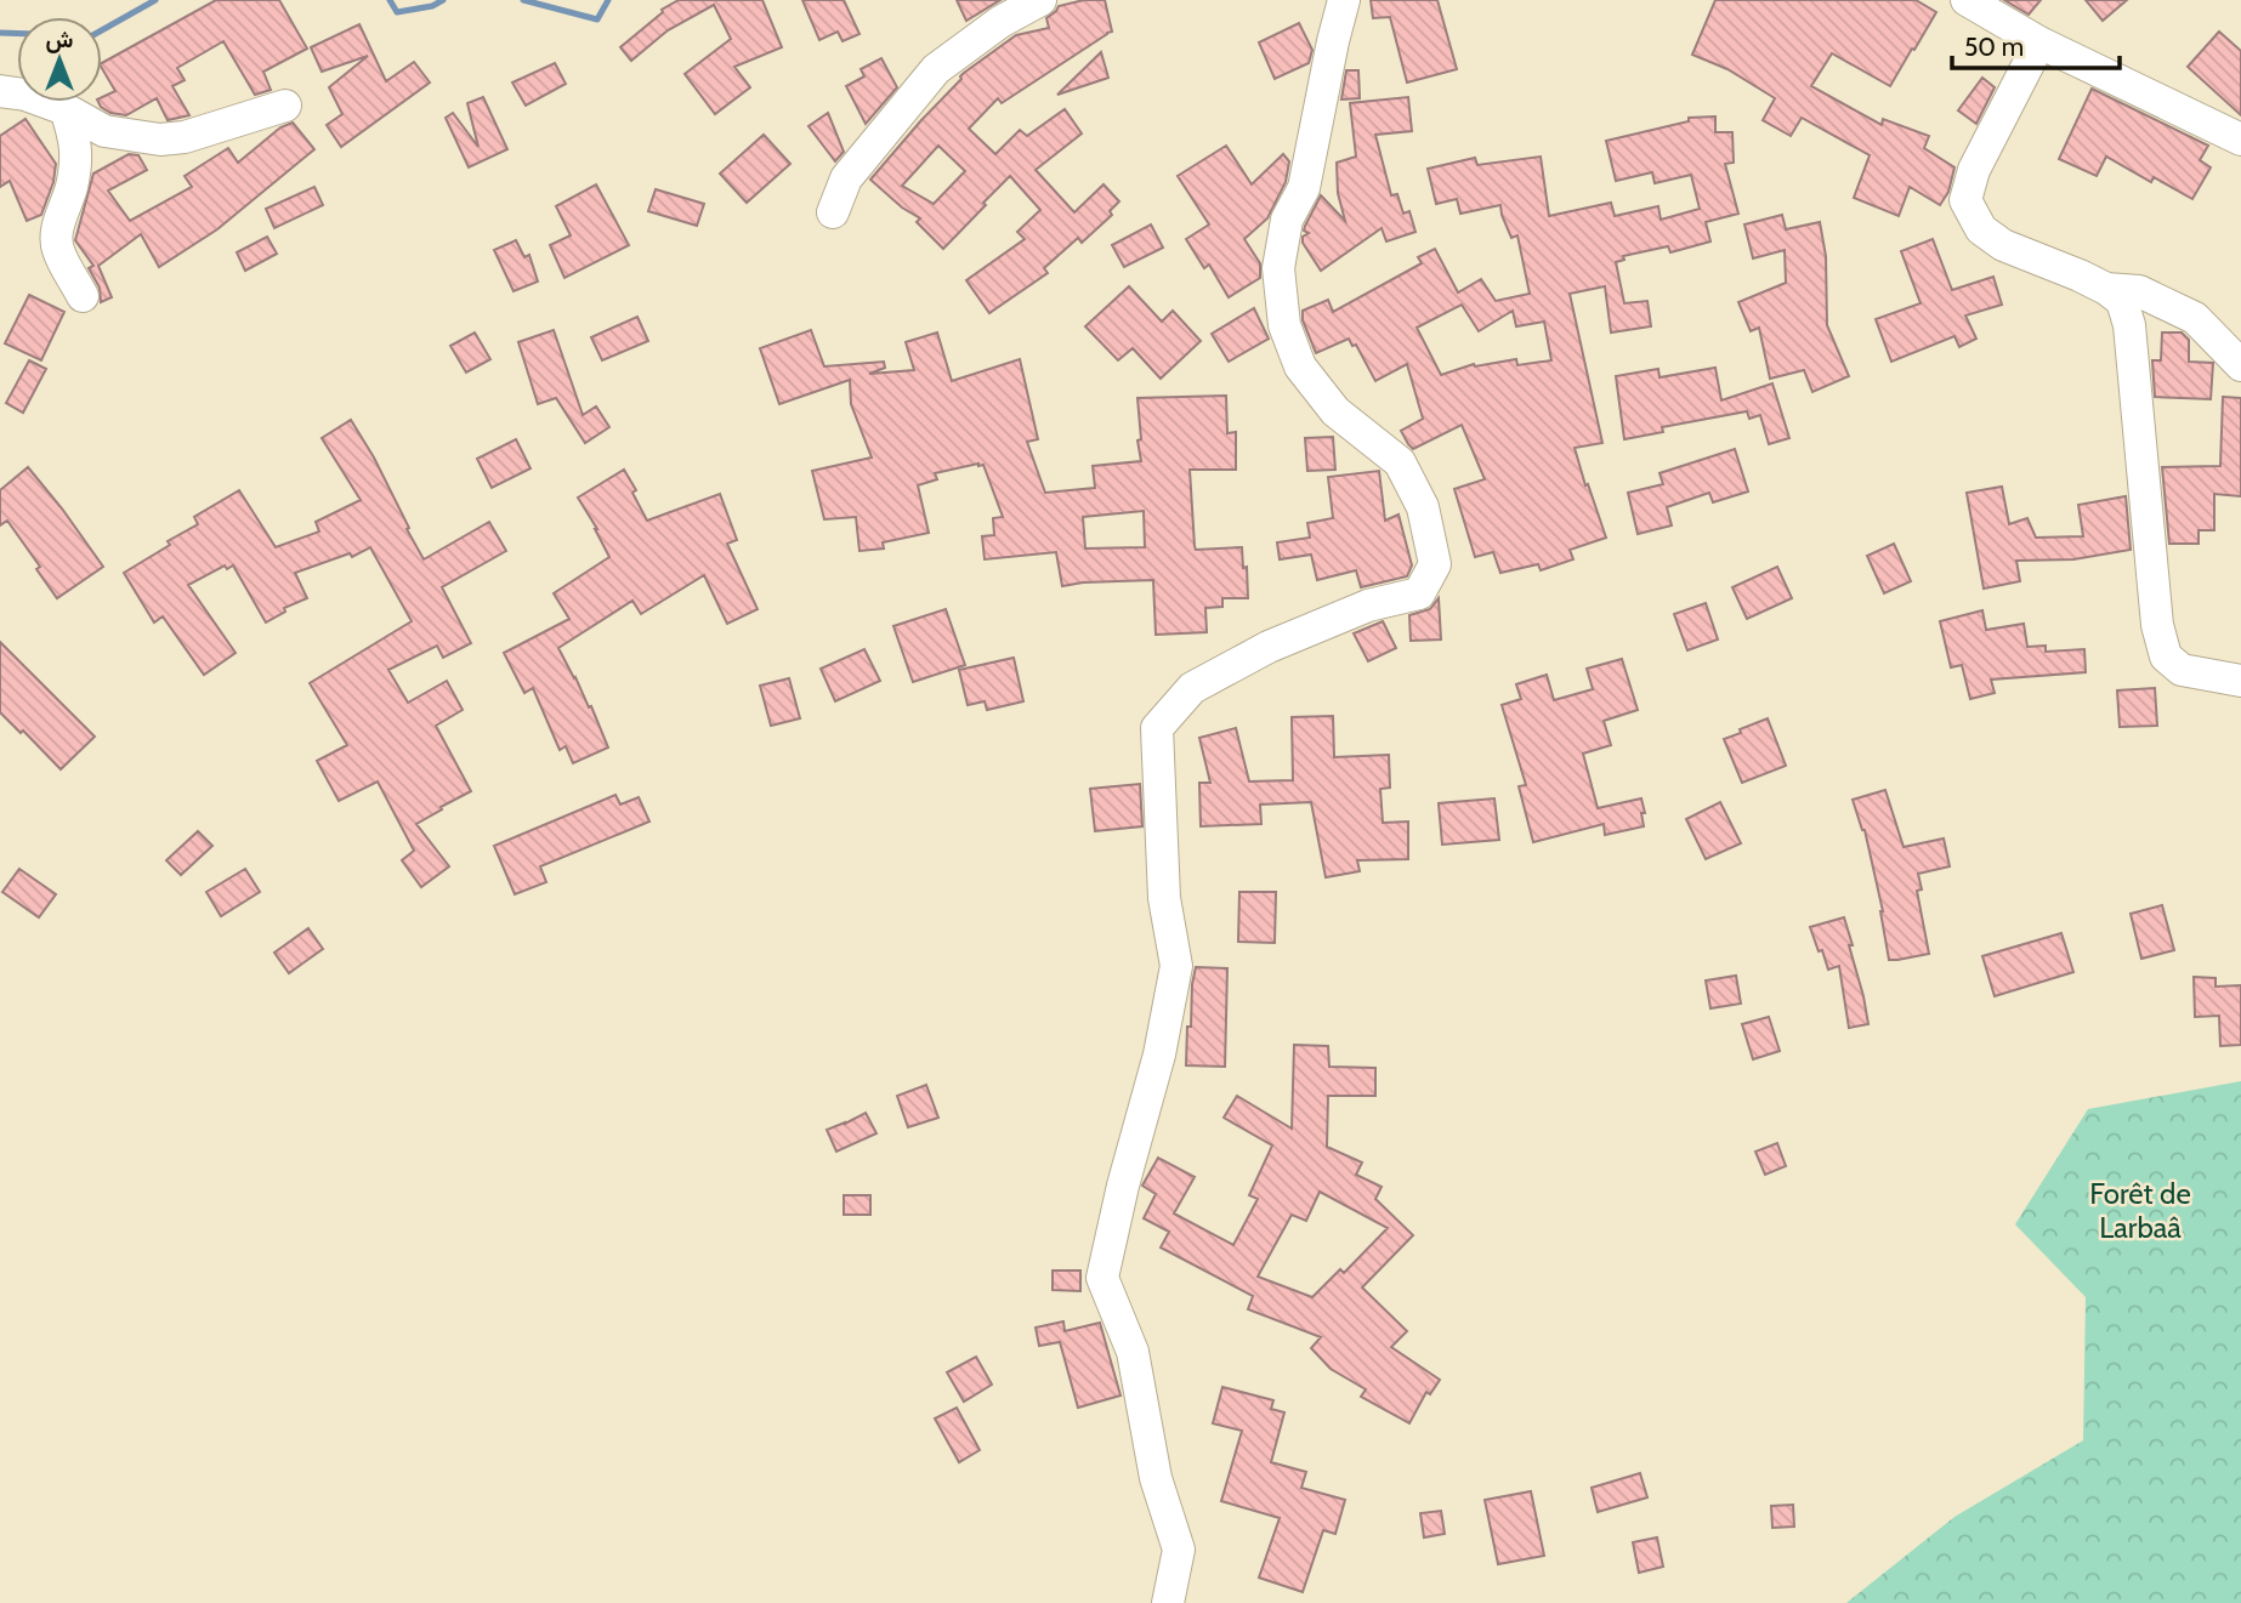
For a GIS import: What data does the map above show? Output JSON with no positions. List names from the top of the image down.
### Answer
{
  "parks": ["Forêt de Larbaâ"],
  "scale_bar": "50 m",
  "north": "top"
}
